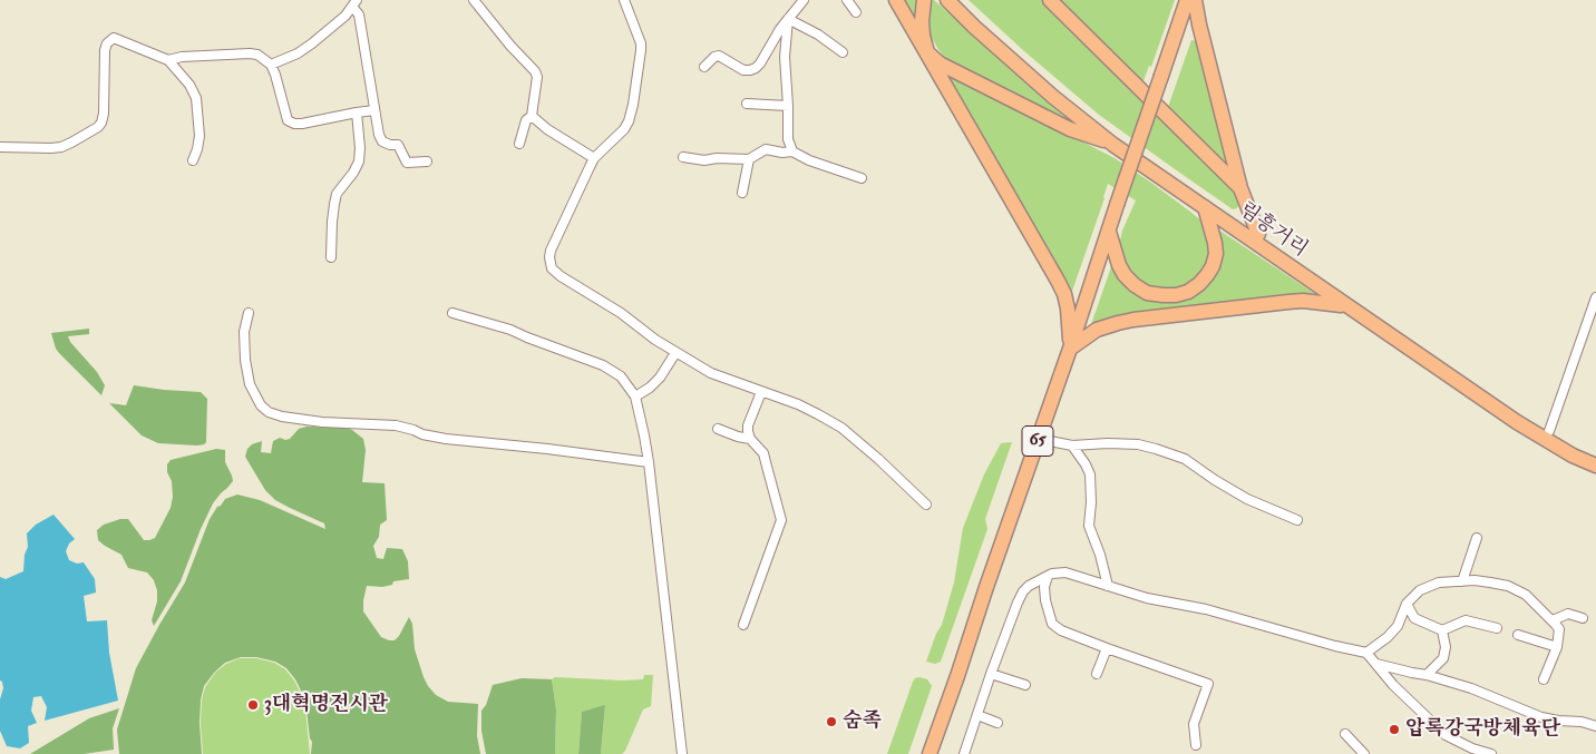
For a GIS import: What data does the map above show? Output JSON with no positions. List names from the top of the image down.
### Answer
{
  "streets": {
    "main road": ["림흥거리", "65"]
  },
  "places": ["3대혁명전시관", "숨족", "압록강국방체육단"]
}
